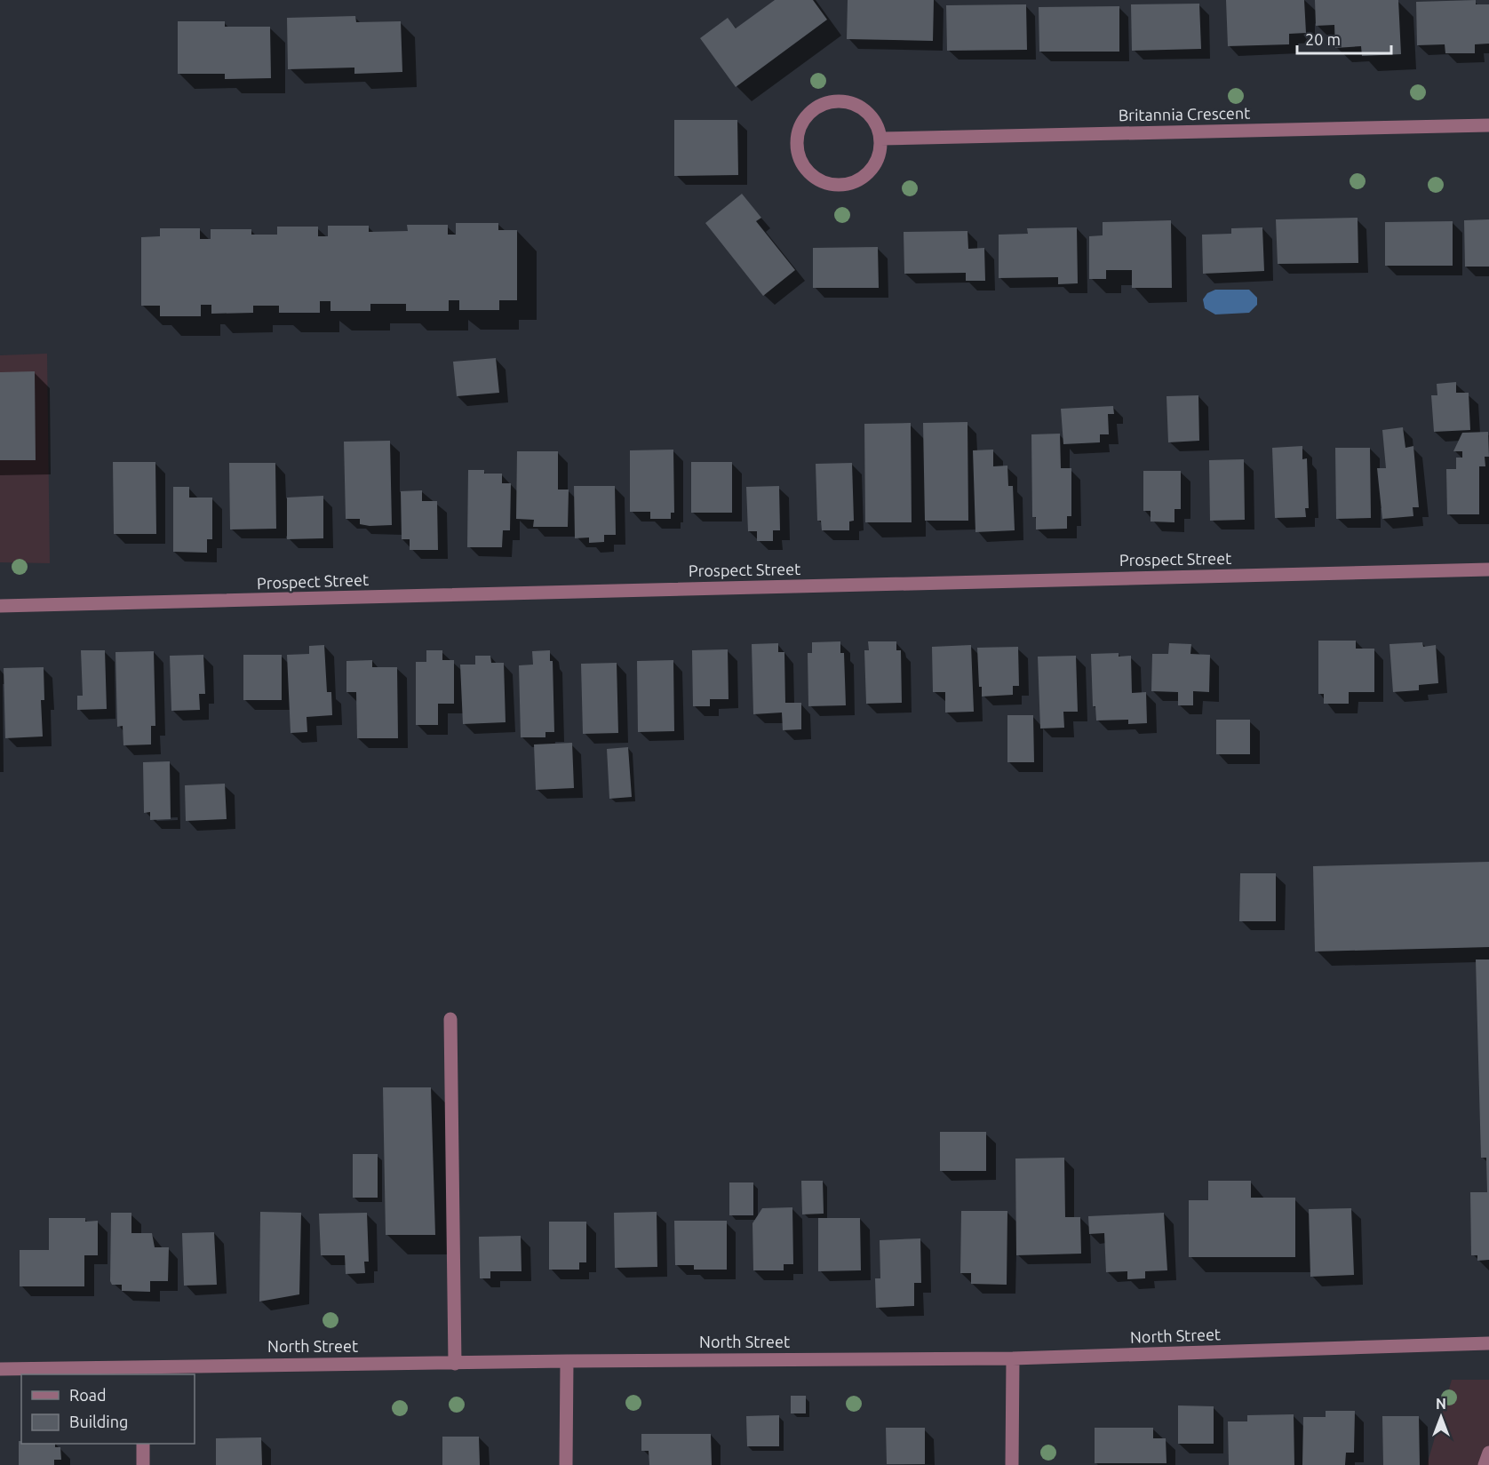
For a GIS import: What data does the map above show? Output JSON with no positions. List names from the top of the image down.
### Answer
{
  "streets": {
    "street": ["Britannia Crescent", "Prospect Street", "North Street"]
  },
  "legend": ["Road", "Building"],
  "scale_bar": "20 m",
  "north": "top"
}
